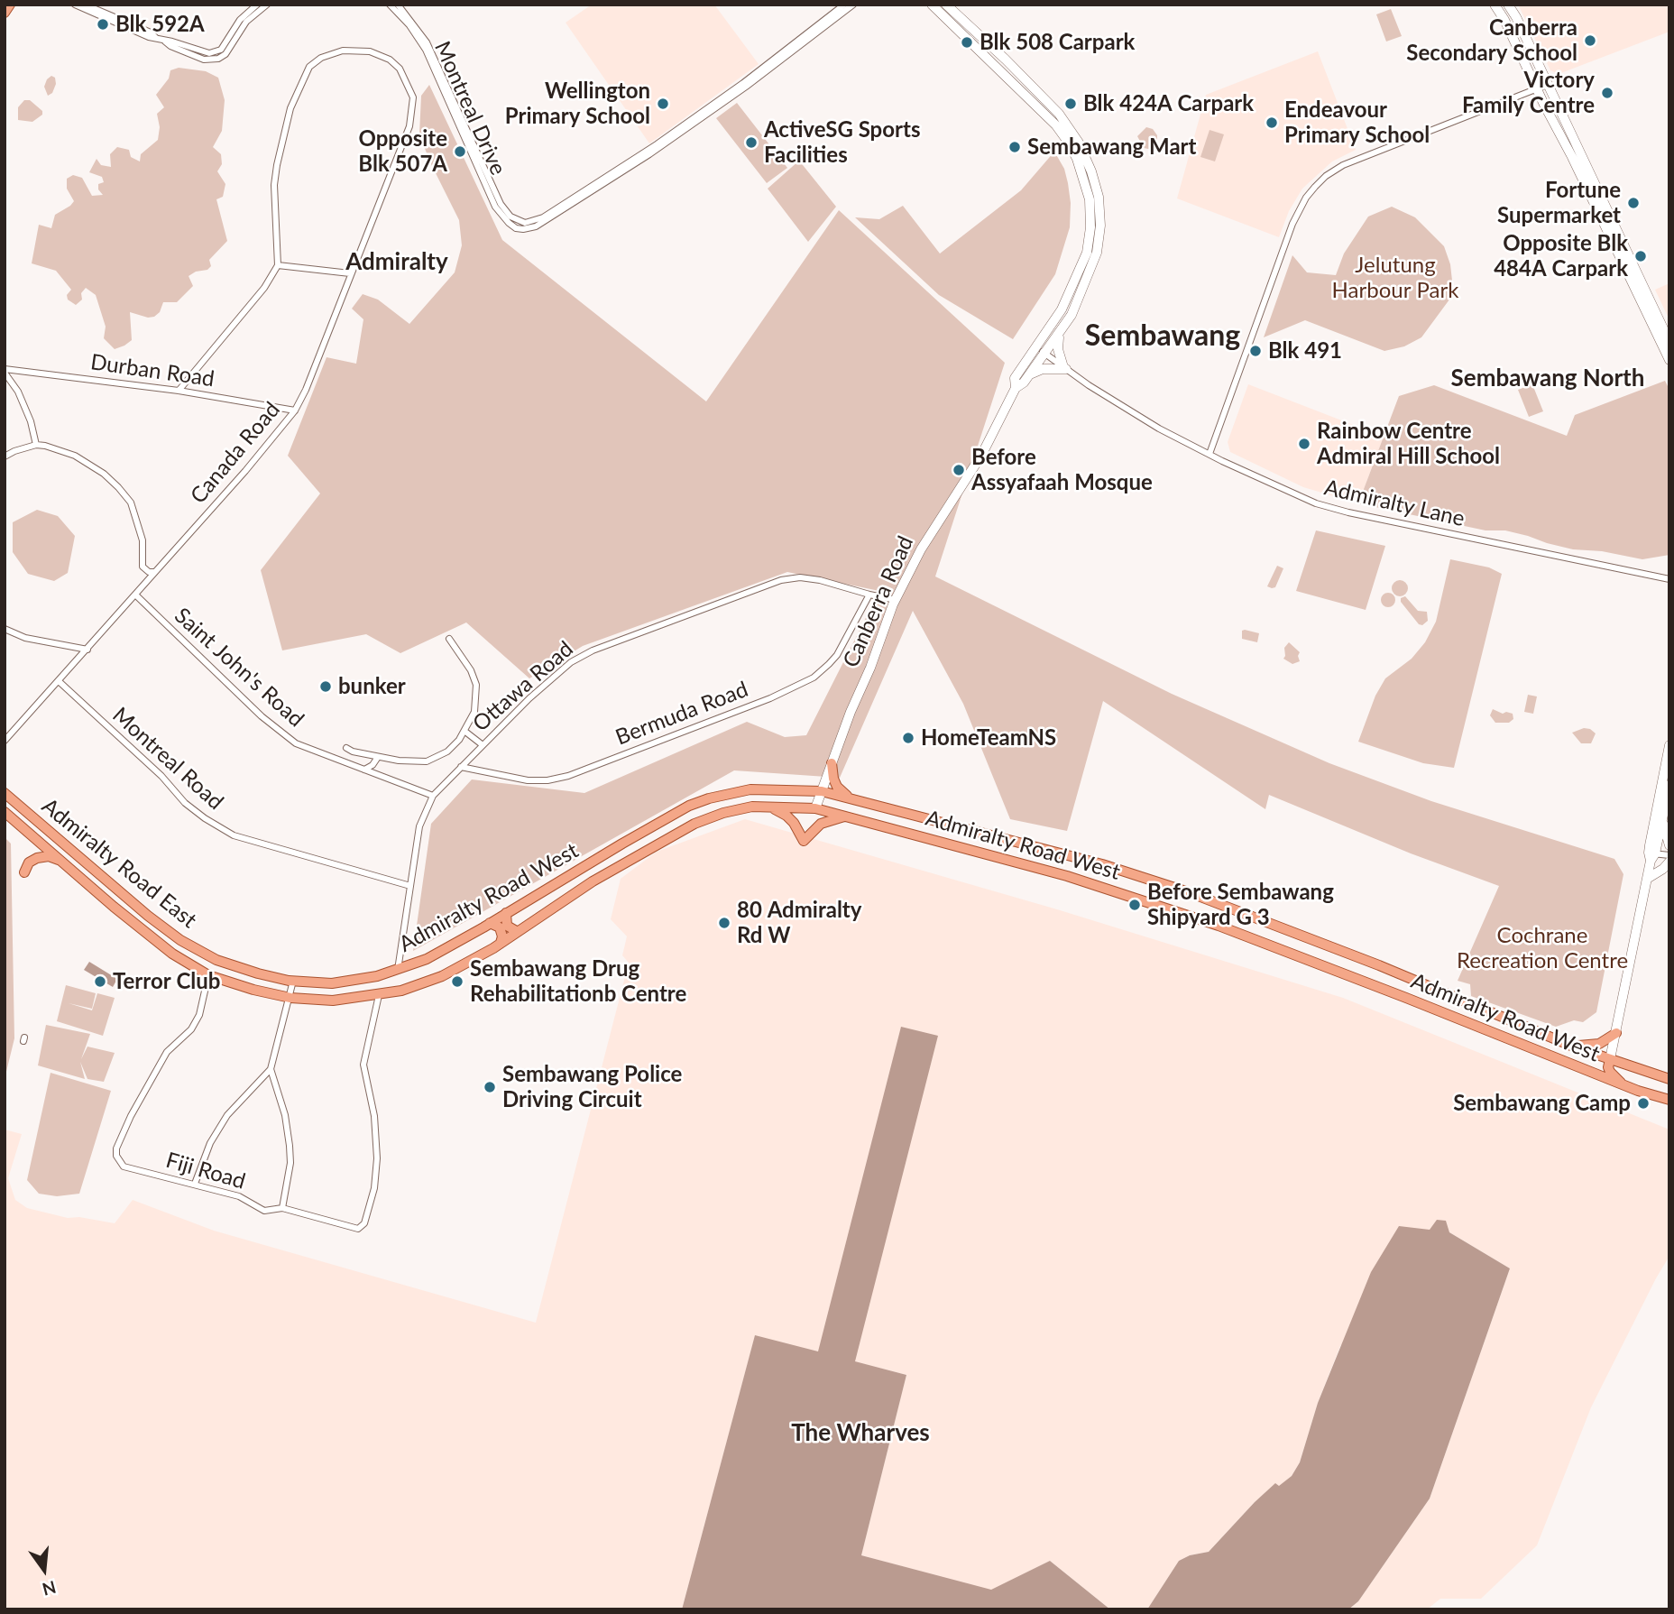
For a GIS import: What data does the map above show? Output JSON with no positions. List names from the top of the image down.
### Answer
{
  "streets": {
    "main road": ["Canberra Road", "Admiralty Road West", "Admiralty Road East"],
    "street": [
      "Montreal Drive",
      "Durban Road",
      "Canada Road",
      "Admiralty Lane",
      "Saint John's Road",
      "Ottawa Road",
      "Bermuda Road",
      "Montreal Road",
      "Fiji Road"
    ]
  },
  "crossings": [
    ["Durban Road", "Canada Road"],
    ["Canada Road", "Saint John's Road"],
    ["Canada Road", "Montreal Road"],
    ["Admiralty Lane", "Canberra Road"],
    ["Canberra Road", "Ottawa Road"],
    ["Canberra Road", "Admiralty Road West"],
    ["Saint John's Road", "Ottawa Road"],
    ["Ottawa Road", "Bermuda Road"],
    ["Ottawa Road", "Montreal Road"],
    ["Ottawa Road", "Admiralty Road West"],
    ["Ottawa Road", "Admiralty Road East"],
    ["Admiralty Road West", "Admiralty Road East"],
    ["Admiralty Road West", "Fiji Road"],
    ["Admiralty Road East", "Fiji Road"]
  ],
  "districts": [
    "Admiralty",
    "Sembawang",
    "Sembawang North",
    "The Wharves"
  ],
  "parks": ["Jelutung Harbour Park", "Cochrane Recreation Centre"],
  "places": [
    "Blk 592A",
    "Canberra Secondary School",
    "Blk 508 Carpark",
    "Victory Family Centre",
    "Wellington Primary School",
    "Blk 424A Carpark",
    "Endeavour Primary School",
    "ActiveSG Sports Facilities",
    "Sembawang Mart",
    "Opposite Blk 507A",
    "Fortune Supermarket",
    "Opposite Blk 484A Carpark",
    "Blk 491",
    "Rainbow Centre Admiral Hill School",
    "Before Assyafaah Mosque",
    "bunker",
    "HomeTeamNS",
    "Before Sembawang Shipyard G 3",
    "80 Admiralty Rd W",
    "Terror Club",
    "Sembawang Drug Rehabilitationb Centre",
    "Sembawang Police Driving Circuit",
    "Sembawang Camp"
  ],
  "north": "bottom"
}
